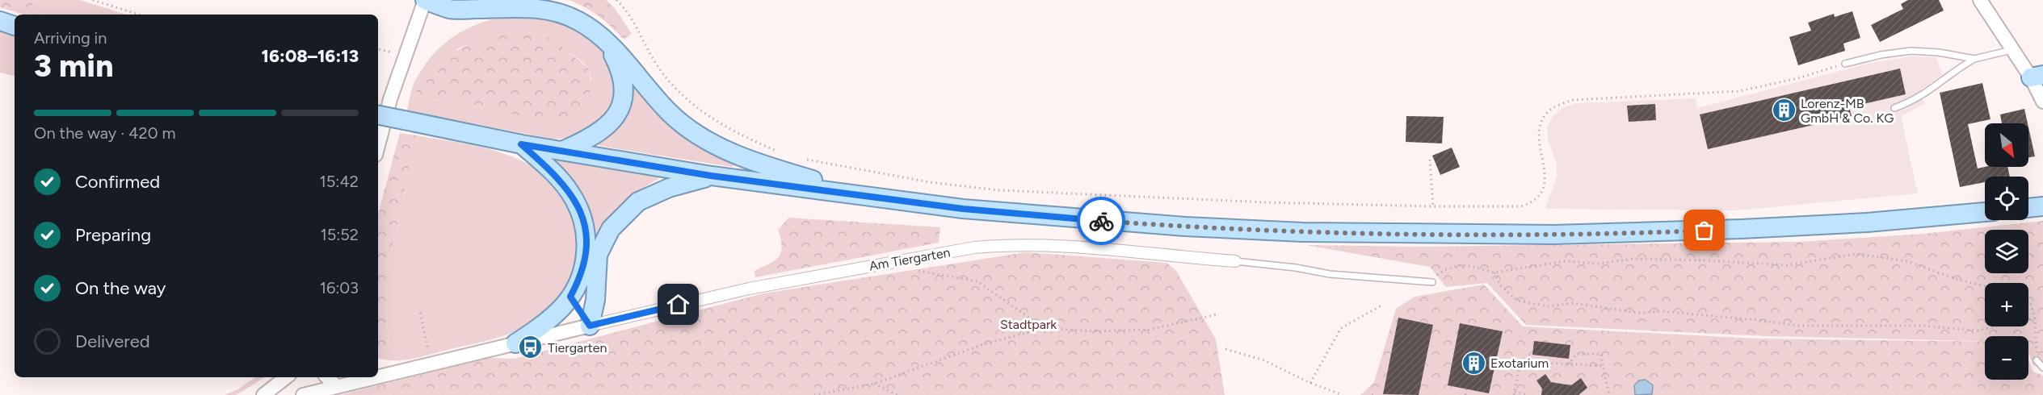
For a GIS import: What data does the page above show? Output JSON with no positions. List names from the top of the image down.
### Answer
{
  "streets": {
    "street": ["Am Tiergarten"]
  },
  "parks": ["Stadtpark"],
  "places": {
    "building": ["Lorenz-MB GmbH & Co. KG", "Exotarium"],
    "bus stop": ["Tiergarten"]
  },
  "north": "bottom right",
  "page": {
    "heading": ["3 min", "Arriving in", "16:08–16:13"],
    "bar": "On the way · 420 m",
    "map_buttons": ["+", "−"],
    "list": [
      ["Confirmed", "15:42"],
      ["Preparing", "15:52"],
      ["On the way", "16:03"],
      "Delivered"
    ]
  }
}
